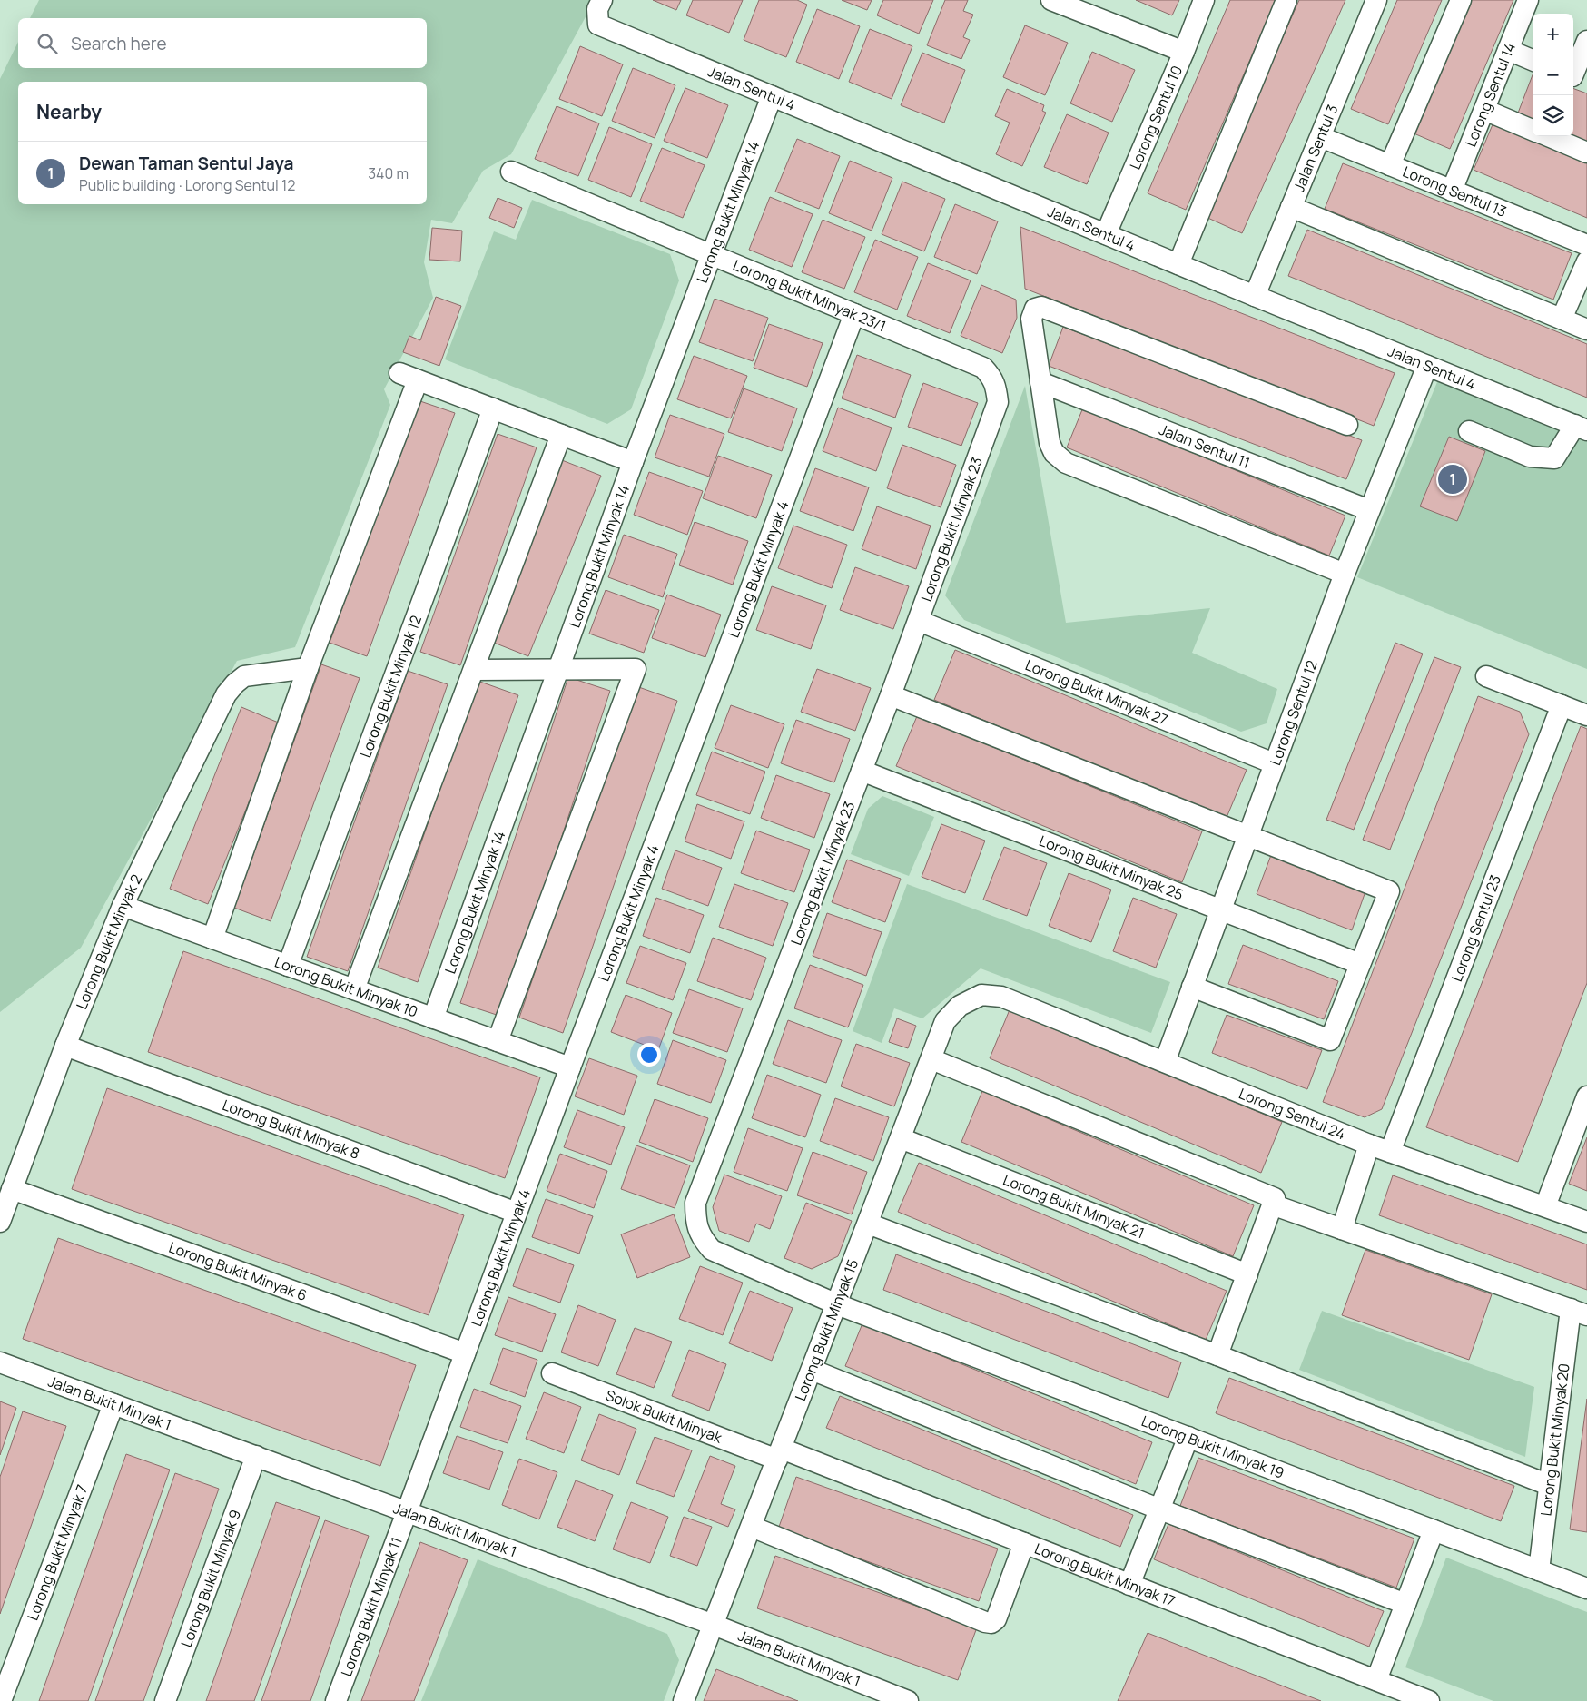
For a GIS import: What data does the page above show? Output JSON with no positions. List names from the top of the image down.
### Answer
{
  "streets": {
    "street": [
      "Jalan Sentul 4",
      "Lorong Sentul 14",
      "Lorong Sentul 10",
      "Jalan Sentul 3",
      "Lorong Sentul 13",
      "Lorong Bukit Minyak 14",
      "Lorong Bukit Minyak 23/1",
      "Jalan Sentul 11",
      "Lorong Bukit Minyak 23",
      "Lorong Bukit Minyak 4",
      "Lorong Bukit Minyak 12",
      "Lorong Bukit Minyak 27",
      "Lorong Sentul 12",
      "Lorong Bukit Minyak 25",
      "Lorong Sentul 23",
      "Lorong Bukit Minyak 2",
      "Lorong Bukit Minyak 10",
      "Lorong Sentul 24",
      "Lorong Bukit Minyak 8",
      "Lorong Bukit Minyak 21",
      "Lorong Bukit Minyak 6",
      "Lorong Bukit Minyak 15",
      "Jalan Bukit Minyak 1",
      "Solok Bukit Minyak",
      "Lorong Bukit Minyak 20",
      "Lorong Bukit Minyak 19",
      "Lorong Bukit Minyak 7",
      "Lorong Bukit Minyak 17",
      "Lorong Bukit Minyak 9",
      "Lorong Bukit Minyak 11"
    ]
  },
  "crossings": [
    ["Jalan Sentul 4", "Lorong Sentul 10"],
    ["Jalan Sentul 4", "Jalan Sentul 3"],
    ["Jalan Sentul 4", "Lorong Bukit Minyak 14"],
    ["Jalan Sentul 4", "Lorong Sentul 12"],
    ["Lorong Sentul 14", "Lorong Sentul 13"],
    ["Jalan Sentul 3", "Lorong Sentul 13"],
    ["Lorong Bukit Minyak 14", "Lorong Bukit Minyak 23/1"],
    ["Lorong Bukit Minyak 14", "Lorong Bukit Minyak 10"],
    ["Lorong Bukit Minyak 23/1", "Lorong Bukit Minyak 23"],
    ["Lorong Bukit Minyak 23/1", "Lorong Bukit Minyak 4"],
    ["Jalan Sentul 11", "Lorong Sentul 12"],
    ["Lorong Bukit Minyak 23", "Lorong Bukit Minyak 27"],
    ["Lorong Bukit Minyak 23", "Lorong Bukit Minyak 25"],
    ["Lorong Bukit Minyak 23", "Lorong Bukit Minyak 15"],
    ["Lorong Bukit Minyak 23", "Lorong Bukit Minyak 19"],
    ["Lorong Bukit Minyak 4", "Lorong Bukit Minyak 10"],
    ["Lorong Bukit Minyak 4", "Lorong Bukit Minyak 8"],
    ["Lorong Bukit Minyak 4", "Lorong Bukit Minyak 6"],
    ["Lorong Bukit Minyak 4", "Jalan Bukit Minyak 1"],
    ["Lorong Bukit Minyak 4", "Lorong Bukit Minyak 11"],
    ["Lorong Bukit Minyak 12", "Lorong Bukit Minyak 10"],
    ["Lorong Bukit Minyak 27", "Lorong Sentul 12"],
    ["Lorong Sentul 12", "Lorong Bukit Minyak 25"],
    ["Lorong Sentul 12", "Lorong Sentul 24"],
    ["Lorong Sentul 23", "Lorong Sentul 24"],
    ["Lorong Bukit Minyak 2", "Lorong Bukit Minyak 10"],
    ["Lorong Bukit Minyak 2", "Lorong Bukit Minyak 8"],
    ["Lorong Bukit Minyak 2", "Lorong Bukit Minyak 6"],
    ["Lorong Sentul 24", "Lorong Bukit Minyak 15"],
    ["Lorong Bukit Minyak 21", "Lorong Bukit Minyak 15"],
    ["Lorong Bukit Minyak 15", "Jalan Bukit Minyak 1"],
    ["Lorong Bukit Minyak 15", "Solok Bukit Minyak"],
    ["Lorong Bukit Minyak 15", "Lorong Bukit Minyak 19"],
    ["Lorong Bukit Minyak 15", "Lorong Bukit Minyak 17"],
    ["Jalan Bukit Minyak 1", "Lorong Bukit Minyak 7"],
    ["Jalan Bukit Minyak 1", "Lorong Bukit Minyak 9"],
    ["Jalan Bukit Minyak 1", "Lorong Bukit Minyak 11"],
    ["Solok Bukit Minyak", "Lorong Bukit Minyak 17"],
    ["Lorong Bukit Minyak 20", "Lorong Bukit Minyak 19"]
  ],
  "page": {
    "map_buttons": ["+", "−"],
    "search": "Search here",
    "heading": "Nearby",
    "list": [
      {
        "mark": "1",
        "name": "Dewan Taman Sentul Jaya",
        "note": "Public building · Lorong Sentul 12",
        "value": "340 m"
      }
    ],
    "pins": "1"
  }
}
